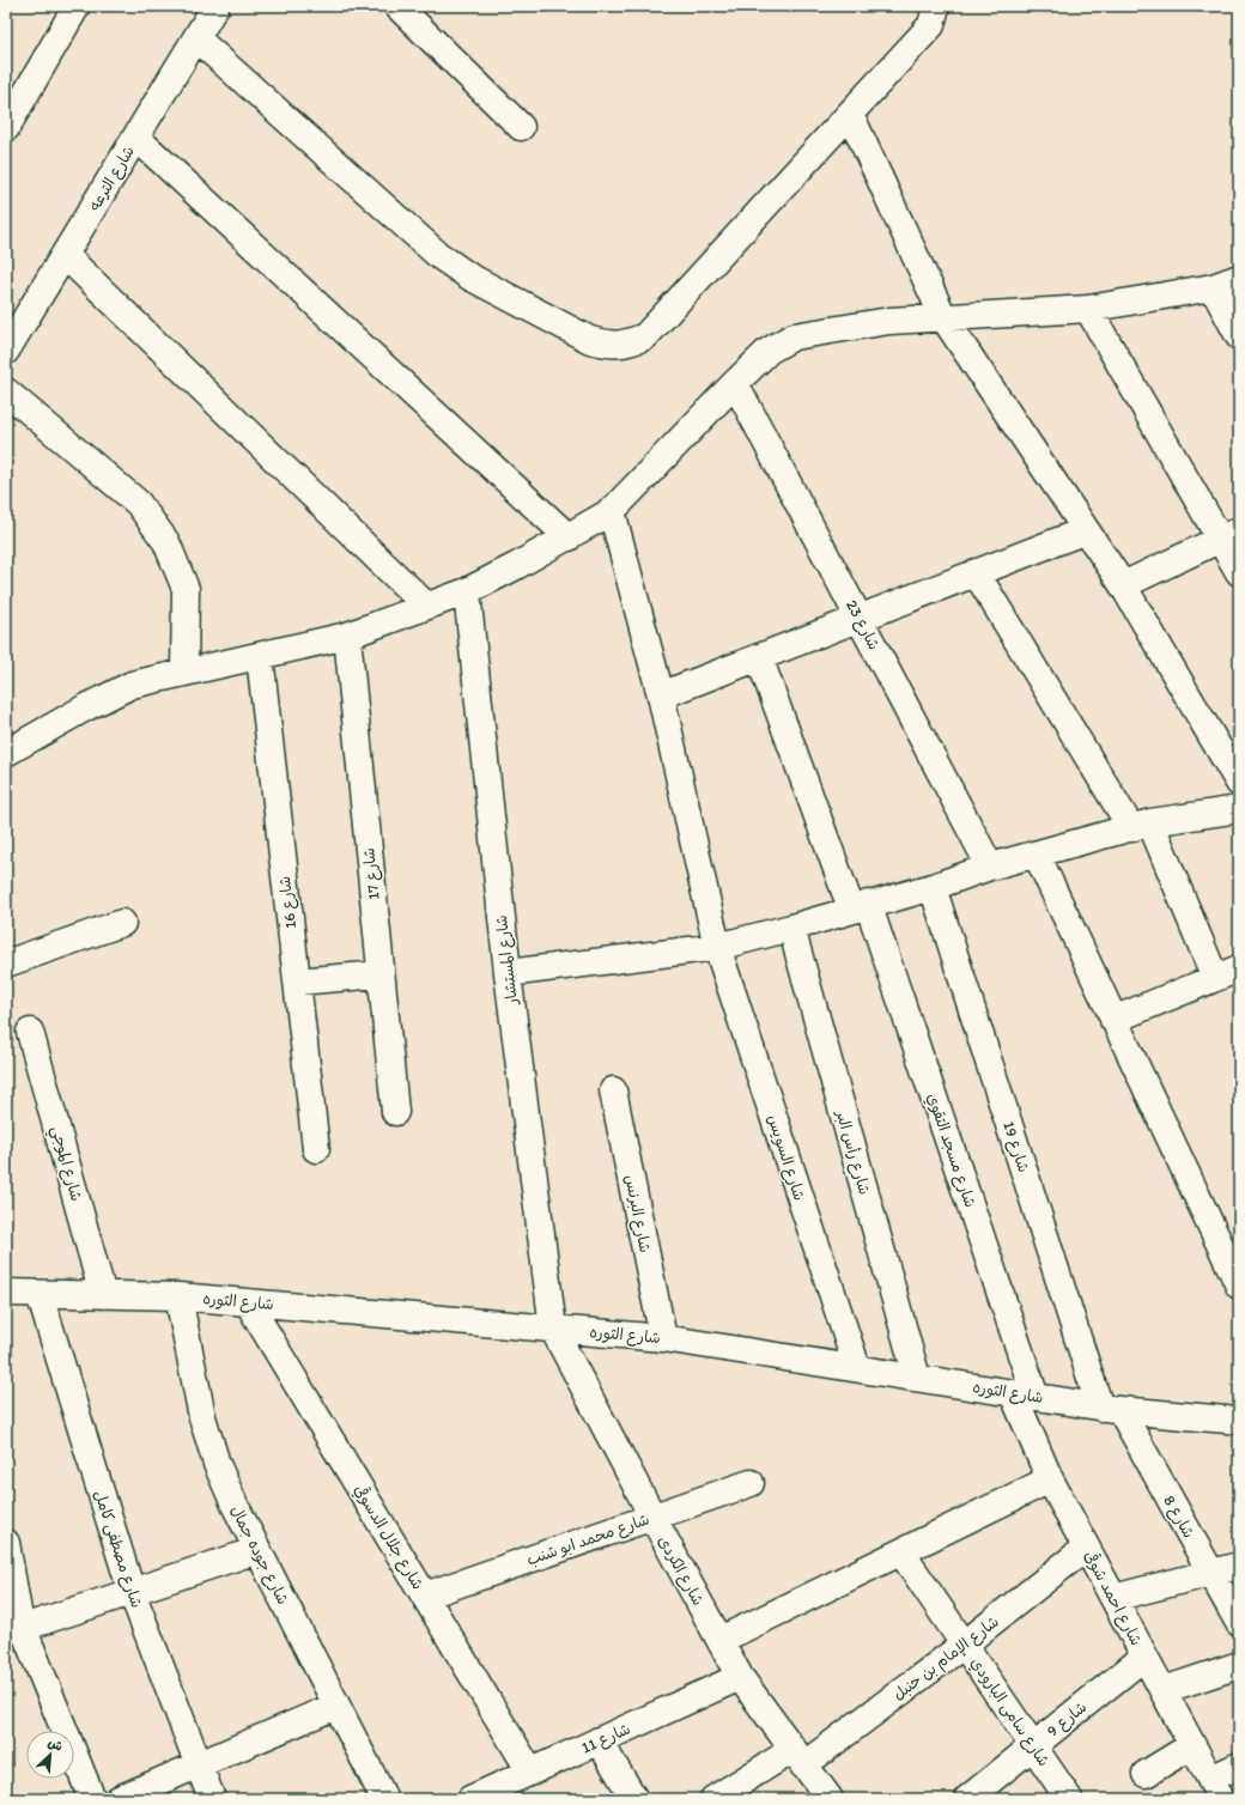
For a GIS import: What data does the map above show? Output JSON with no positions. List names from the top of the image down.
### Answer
{
  "streets": {
    "street": [
      "شارع الترعه",
      "شارع 23",
      "شارع 17",
      "شارع 16",
      "شارع المستشار",
      "شارع 19",
      "شارع مسجد التقوي",
      "شارع رأس البر",
      "شارع السويس",
      "شارع الموجي",
      "شارع البرنس",
      "شارع الثوره",
      "شارع 8",
      "شارع جلال الدسوقي",
      "شارع محمد ابو شنب",
      "شارع مصطفى كامل",
      "شارع جوده جمال",
      "شارع الكردى",
      "شارع احمد شوقى",
      "شارع الإمام بن حنبل",
      "شارع سامى البارودي",
      "شارع 9",
      "شارع 11"
    ]
  },
  "crossings": [
    ["شارع المستشار", "شارع الثوره"],
    ["شارع المستشار", "شارع الكردى"],
    ["شارع 19", "شارع الثوره"],
    ["شارع 19", "شارع 8"],
    ["شارع مسجد التقوي", "شارع الثوره"],
    ["شارع مسجد التقوي", "شارع احمد شوقى"],
    ["شارع رأس البر", "شارع الثوره"],
    ["شارع السويس", "شارع الثوره"],
    ["شارع الموجي", "شارع الثوره"],
    ["شارع البرنس", "شارع الثوره"],
    ["شارع الثوره", "شارع 8"],
    ["شارع الثوره", "شارع جلال الدسوقي"],
    ["شارع الثوره", "شارع مصطفى كامل"],
    ["شارع الثوره", "شارع جوده جمال"],
    ["شارع الثوره", "شارع الكردى"],
    ["شارع الثوره", "شارع احمد شوقى"],
    ["شارع جلال الدسوقي", "شارع محمد ابو شنب"],
    ["شارع جلال الدسوقي", "شارع 11"],
    ["شارع محمد ابو شنب", "شارع الكردى"],
    ["شارع الكردى", "شارع الإمام بن حنبل"],
    ["شارع الكردى", "شارع 11"],
    ["شارع احمد شوقى", "شارع الإمام بن حنبل"],
    ["شارع احمد شوقى", "شارع 9"],
    ["شارع الإمام بن حنبل", "شارع سامى البارودي"],
    ["شارع سامى البارودي", "شارع 9"]
  ],
  "north": "top right"
}
